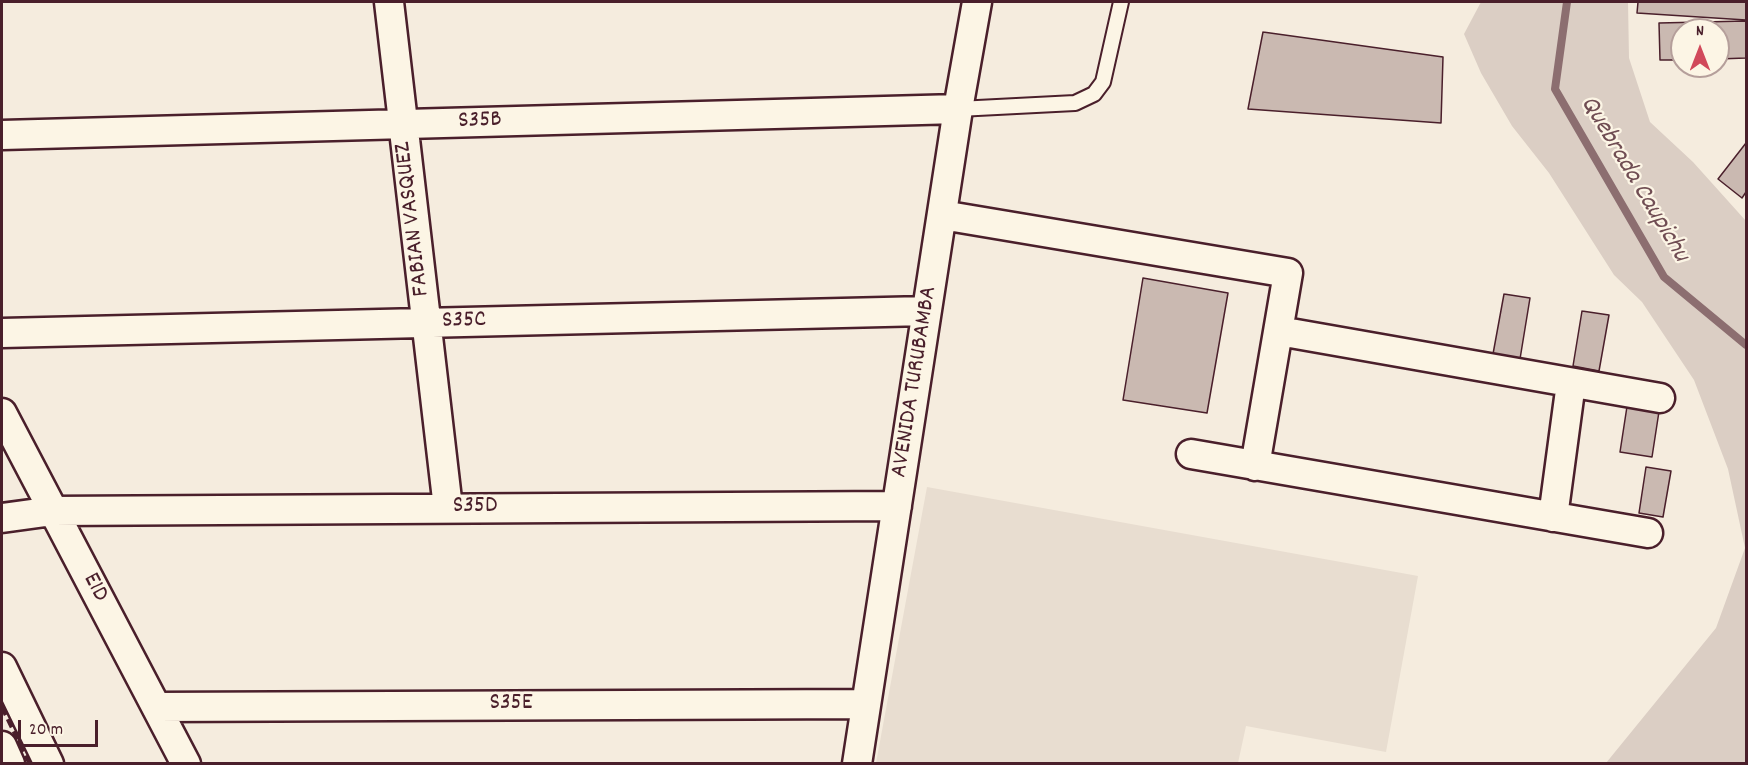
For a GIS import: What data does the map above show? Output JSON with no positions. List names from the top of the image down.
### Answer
{
  "streets": {
    "street": [
      "S35B",
      "FABIAN VASQUEZ",
      "S35C",
      "AVENIDA TURUBAMBA",
      "S35D",
      "E1D",
      "S35E"
    ]
  },
  "crossings": [
    ["S35B", "FABIAN VASQUEZ"],
    ["S35B", "AVENIDA TURUBAMBA"],
    ["FABIAN VASQUEZ", "S35C"],
    ["FABIAN VASQUEZ", "S35D"],
    ["S35C", "AVENIDA TURUBAMBA"],
    ["AVENIDA TURUBAMBA", "S35D"],
    ["AVENIDA TURUBAMBA", "S35E"],
    ["S35D", "E1D"],
    ["E1D", "S35E"]
  ],
  "water": ["Quebrada Caupichu"],
  "scale_bar": "20 m",
  "north": "top"
}
